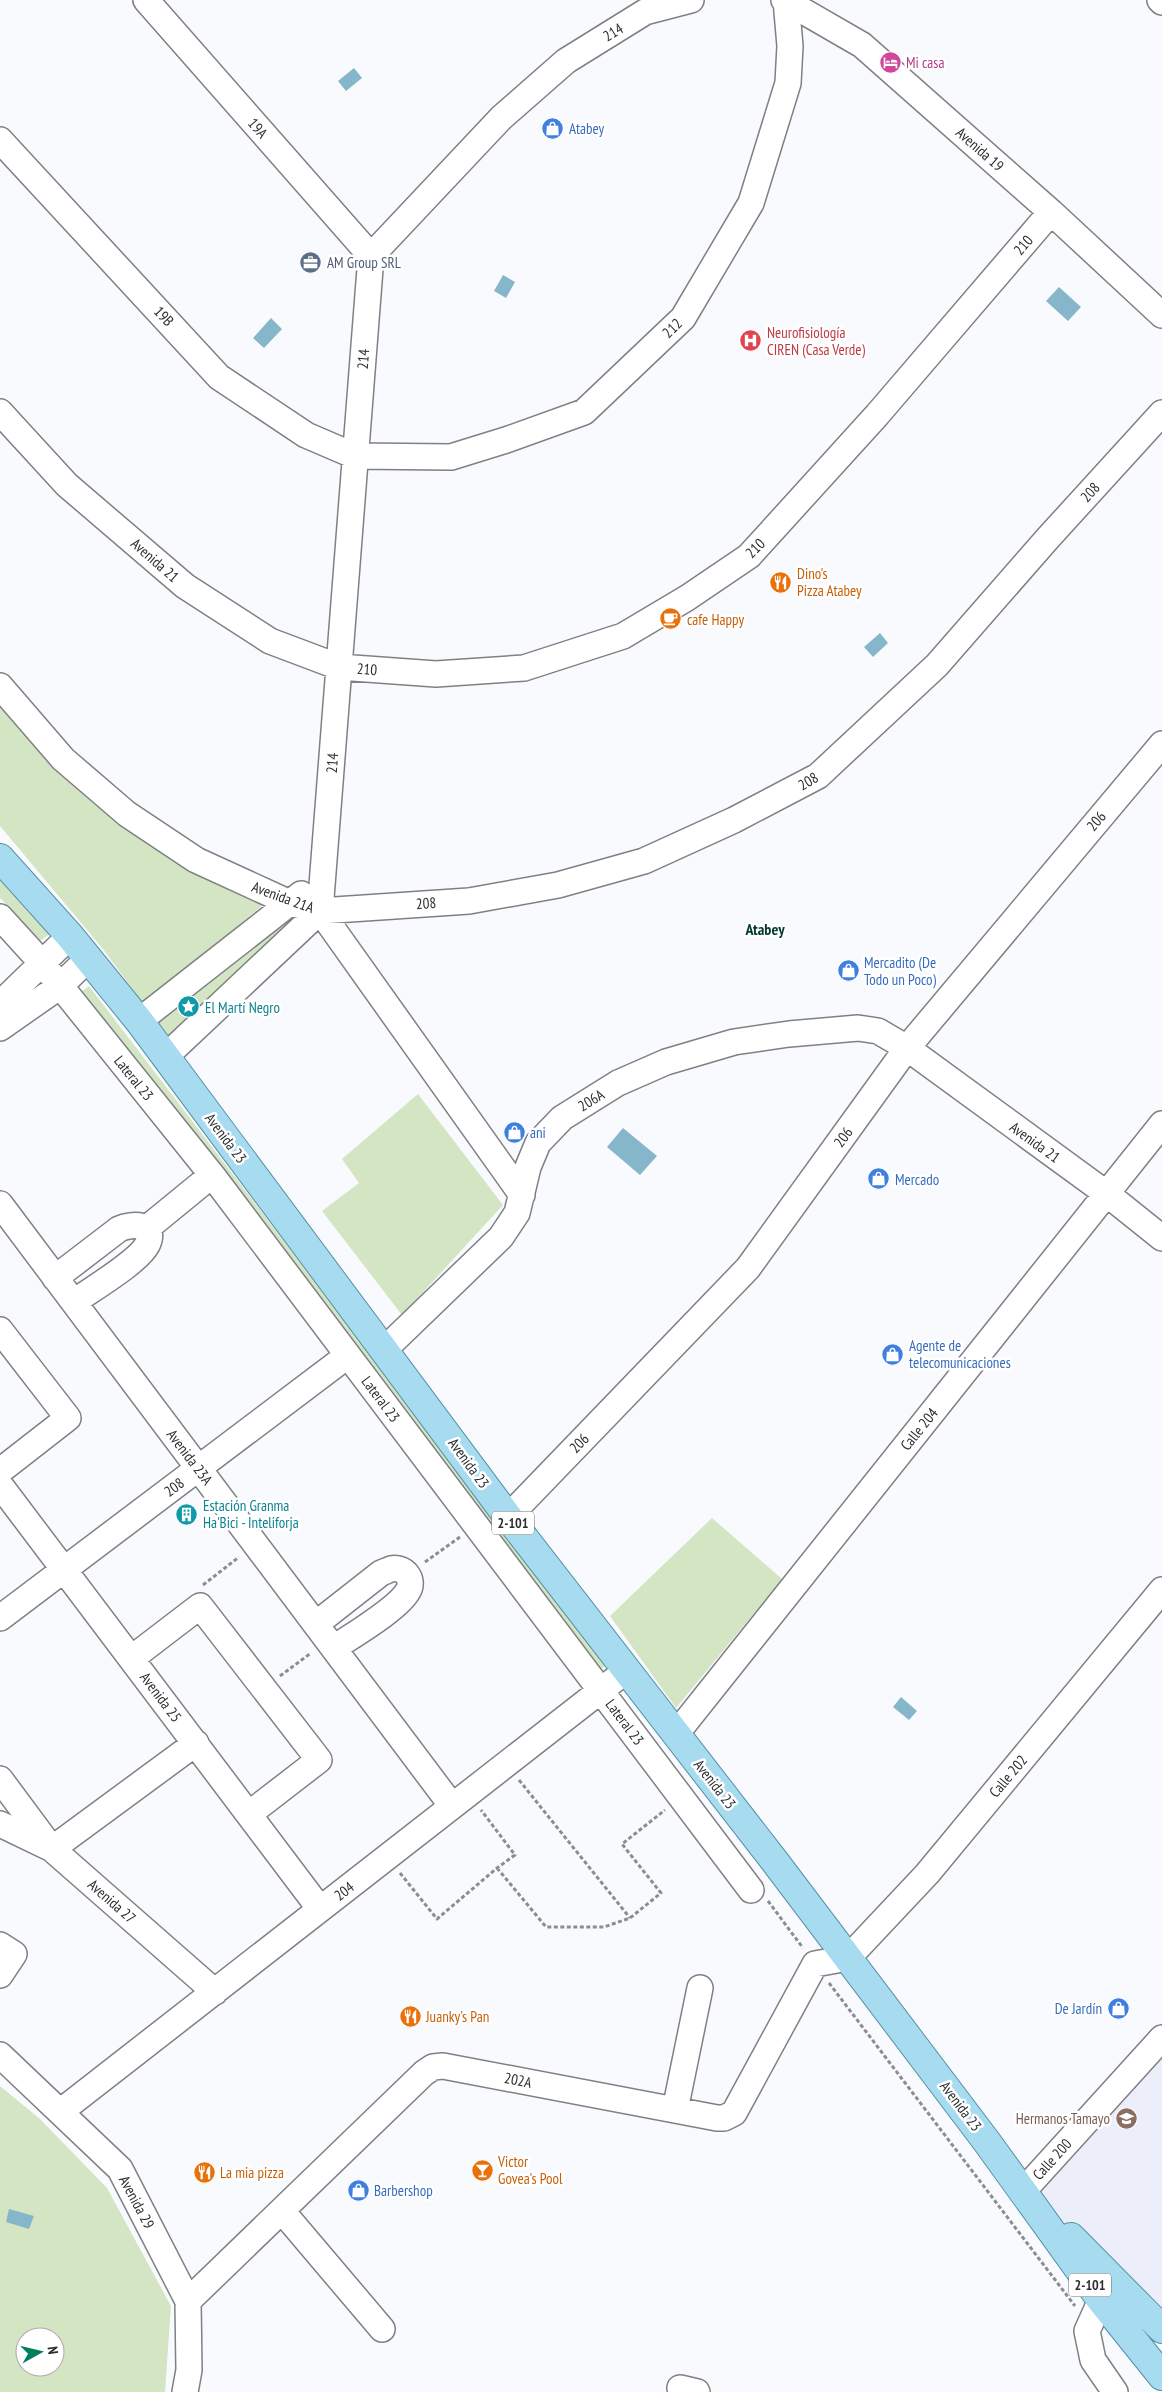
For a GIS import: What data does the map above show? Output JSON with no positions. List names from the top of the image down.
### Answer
{
  "streets": {
    "main road": ["Avenida 23", "2-101"],
    "street": [
      "214",
      "19A",
      "Avenida 19",
      "210",
      "19B",
      "212",
      "208",
      "Avenida 21",
      "206",
      "Avenida 21A",
      "Lateral 23",
      "206A",
      "Calle 204",
      "Avenida 23A",
      "Avenida 25",
      "Calle 202",
      "204",
      "Avenida 27",
      "202A",
      "Calle 200",
      "Avenida 29"
    ]
  },
  "crossings": [
    ["214", "19A"],
    ["214", "210"],
    ["214", "19B"],
    ["214", "212"],
    ["214", "208"],
    ["214", "Avenida 21"],
    ["214", "Avenida 21A"],
    ["Avenida 19", "210"],
    ["Avenida 19", "212"],
    ["210", "Avenida 21"],
    ["19B", "212"],
    ["208", "Avenida 21A"],
    ["208", "Lateral 23"],
    ["208", "Avenida 23A"],
    ["208", "Avenida 25"],
    ["Avenida 21", "206"],
    ["Avenida 21", "206A"],
    ["Avenida 21", "Calle 204"],
    ["206", "206A"],
    ["206", "Avenida 23"],
    ["Avenida 21A", "206A"],
    ["Lateral 23", "204"],
    ["206A", "Avenida 23"],
    ["Avenida 23", "Calle 204"],
    ["Avenida 23", "Calle 202"],
    ["Avenida 23", "204"],
    ["Avenida 23", "202A"],
    ["Avenida 23", "Calle 200"],
    ["Avenida 23A", "204"],
    ["Avenida 25", "204"],
    ["Calle 202", "202A"],
    ["204", "Avenida 27"],
    ["204", "Avenida 29"],
    ["202A", "Avenida 29"]
  ],
  "districts": ["Atabey"],
  "places": {
    "hotel": ["Mi casa"],
    "shop": [
      "Atabey",
      "Mercadito (De Todo un Poco)",
      "ani",
      "Mercado",
      "Agente de telecomunicaciones",
      "De Jardín",
      "Barbershop"
    ],
    "office": ["AM Group SRL"],
    "hospital": ["Neurofisiología CIREN (Casa Verde)"],
    "restaurant": ["Dino's Pizza Atabey", "Juanky's Pan", "La mia pizza"],
    "cafe": ["cafe Happy"],
    "place": ["El Martí Negro"],
    "building": ["Estación Granma Ha'Bici - Inteliforja"],
    "school or university": ["Hermanos Tamayo"],
    "bar": ["Victor Govea's Pool"]
  },
  "north": "right"
}
